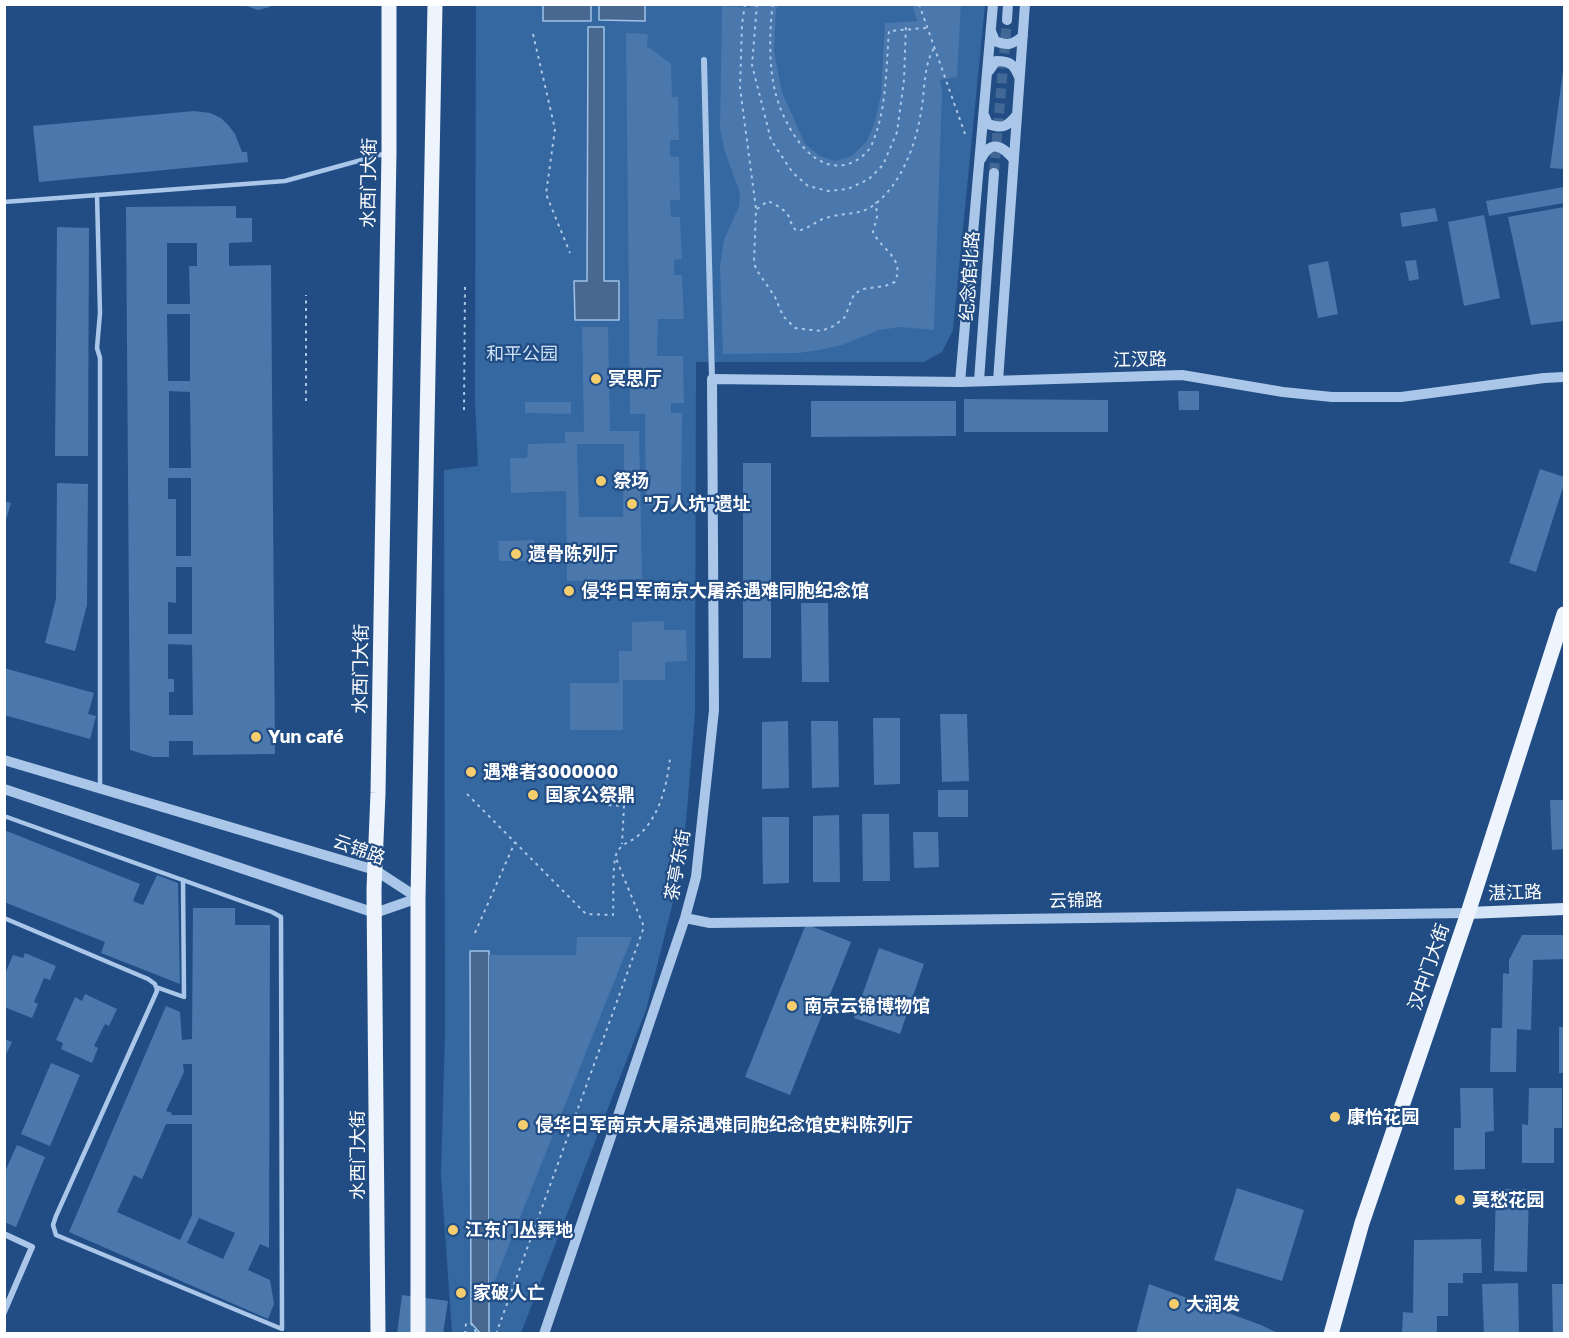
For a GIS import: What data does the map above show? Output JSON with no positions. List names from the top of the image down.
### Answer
{
  "streets": {
    "main road": ["水西门大街", "湛江路", "汉中门大街"],
    "street": [
      "纪念馆北路",
      "江汊路",
      "云锦路",
      "茶亭东街"
    ]
  },
  "crossings": [
    ["水西门大街", "云锦路"],
    ["纪念馆北路", "江汊路"],
    ["江汊路", "茶亭东街"],
    ["云锦路", "茶亭东街"],
    ["云锦路", "湛江路"],
    ["云锦路", "汉中门大街"],
    ["湛江路", "汉中门大街"]
  ],
  "parks": ["和平公园"],
  "places": [
    "冥思厅",
    "祭场",
    "\"万人坑\"遗址",
    "遗骨陈列厅",
    "侵华日军南京大屠杀遇难同胞纪念馆",
    "Yun café",
    "遇难者3000000",
    "国家公祭鼎",
    "南京云锦博物馆",
    "康怡花园",
    "侵华日军南京大屠杀遇难同胞纪念馆史料陈列厅",
    "莫愁花园",
    "江东门丛葬地",
    "家破人亡",
    "大润发"
  ]
}
